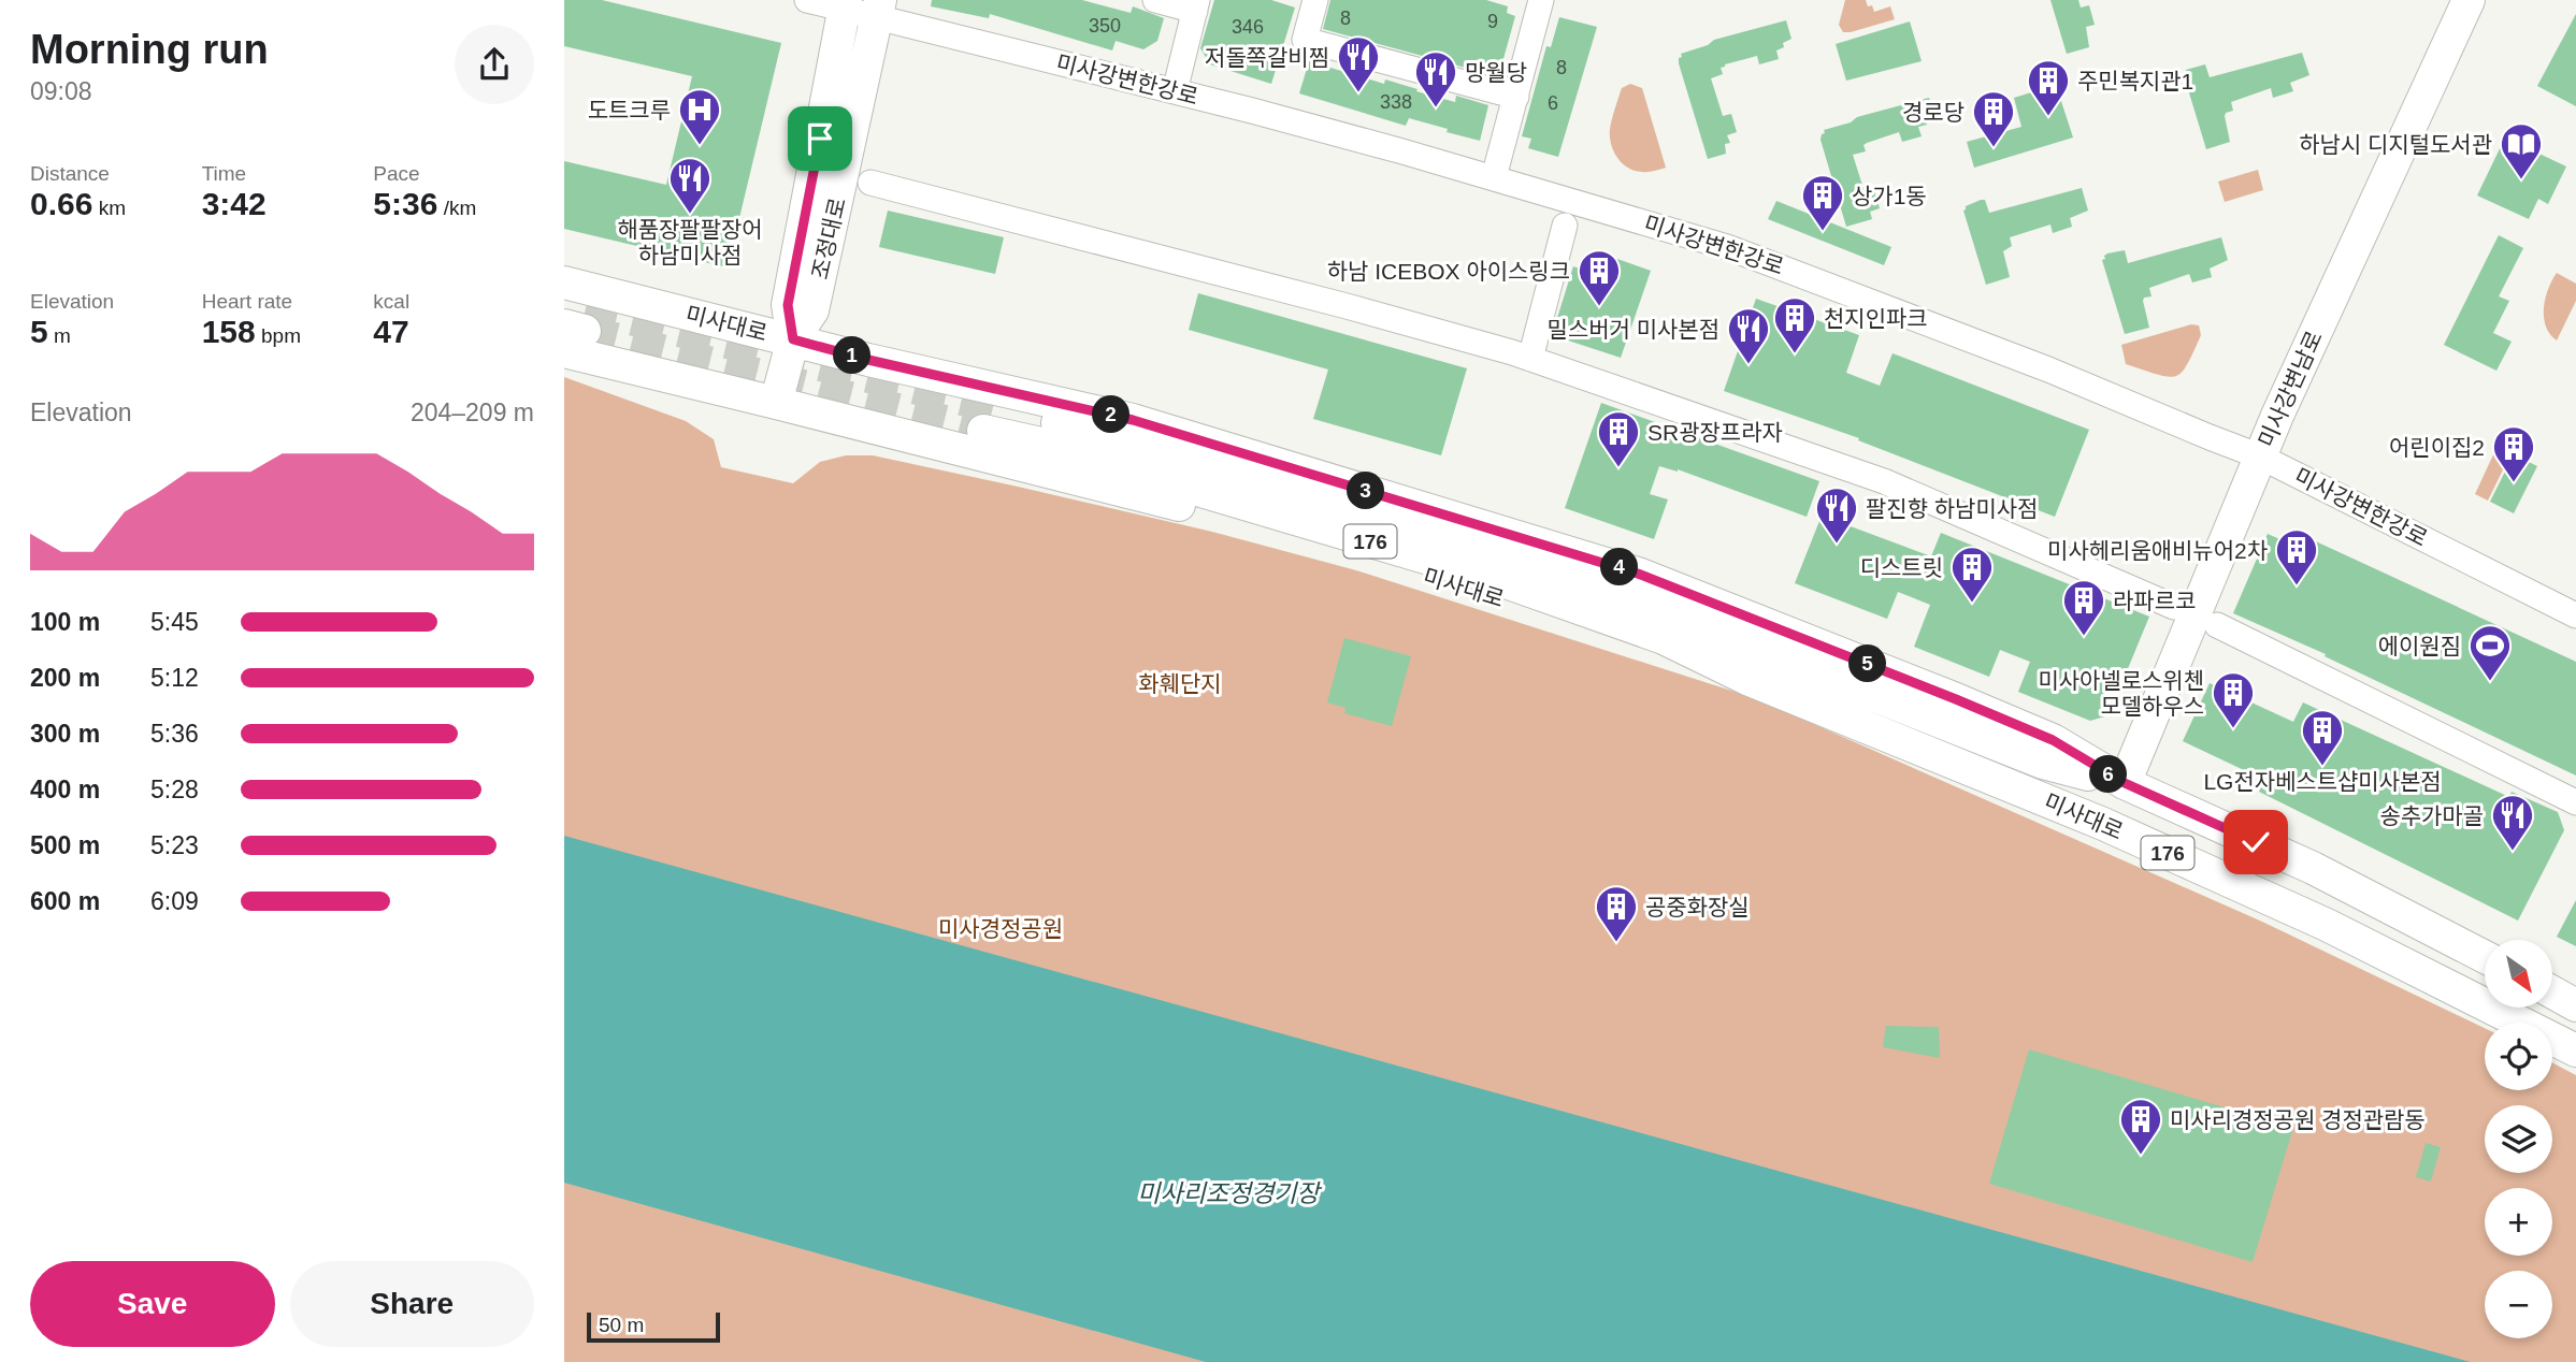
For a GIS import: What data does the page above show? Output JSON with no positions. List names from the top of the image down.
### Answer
{
  "streets": {
    "main road": [
      "조정대로",
      "미사대로",
      "미사강변남로",
      "176"
    ],
    "street": ["미사강변한강로"]
  },
  "crossings": [
    ["미사강변한강로", "조정대로"],
    ["미사강변한강로", "미사강변남로"],
    ["조정대로", "미사대로"],
    ["미사대로", "미사강변남로"]
  ],
  "water": ["미사리조정경기장"],
  "parks": ["화훼단지", "미사경정공원"],
  "places": {
    "restaurant": [
      "저돌쪽갈비찜",
      "망월당",
      "해품장팔팔장어 하남미사점",
      "밀스버거 미사본점",
      "팔진향 하남미사점",
      "송추가마골"
    ],
    "building": [
      "주민복지관1",
      "경로당",
      "상가1동",
      "하남 ICEBOX 아이스링크",
      "천지인파크",
      "SR광장프라자",
      "어린이집2",
      "미사헤리움애비뉴어2차",
      "디스트릿",
      "라파르코",
      "미사아넬로스위첸 모델하우스",
      "LG전자베스트샵미사본점",
      "공중화장실",
      "미사리경정공원 경정관람동"
    ],
    "hospital": ["도트크루"],
    "library": ["하남시 디지털도서관"],
    "sports": ["에이원짐"]
  },
  "house_numbers": [
    "8",
    "9",
    "350",
    "346",
    "8",
    "338",
    "6"
  ],
  "scale_bar": "50 m",
  "north": "bottom right",
  "page": {
    "heading": ["Morning run", "09:08"],
    "stats": [
      ["Distance", "0.66 km"],
      ["Time", "3:42"],
      ["Pace", "5:36 /km"],
      ["Elevation", "5 m"],
      ["Heart rate", "158 bpm"],
      ["kcal", "47"]
    ],
    "pins": [
      "1",
      "2",
      "3",
      "4",
      "5",
      "6"
    ],
    "chart": ["Elevation", "204–209 m"],
    "list": [
      {
        "name": "100 m",
        "note": "5:45"
      },
      {
        "name": "200 m",
        "note": "5:12"
      },
      {
        "name": "300 m",
        "note": "5:36"
      },
      {
        "name": "400 m",
        "note": "5:28"
      },
      {
        "name": "500 m",
        "note": "5:23"
      },
      {
        "name": "600 m",
        "note": "6:09"
      }
    ],
    "map_buttons": ["+", "−"],
    "buttons": ["Save", "Share"],
    "scale": "50 m"
  }
}
